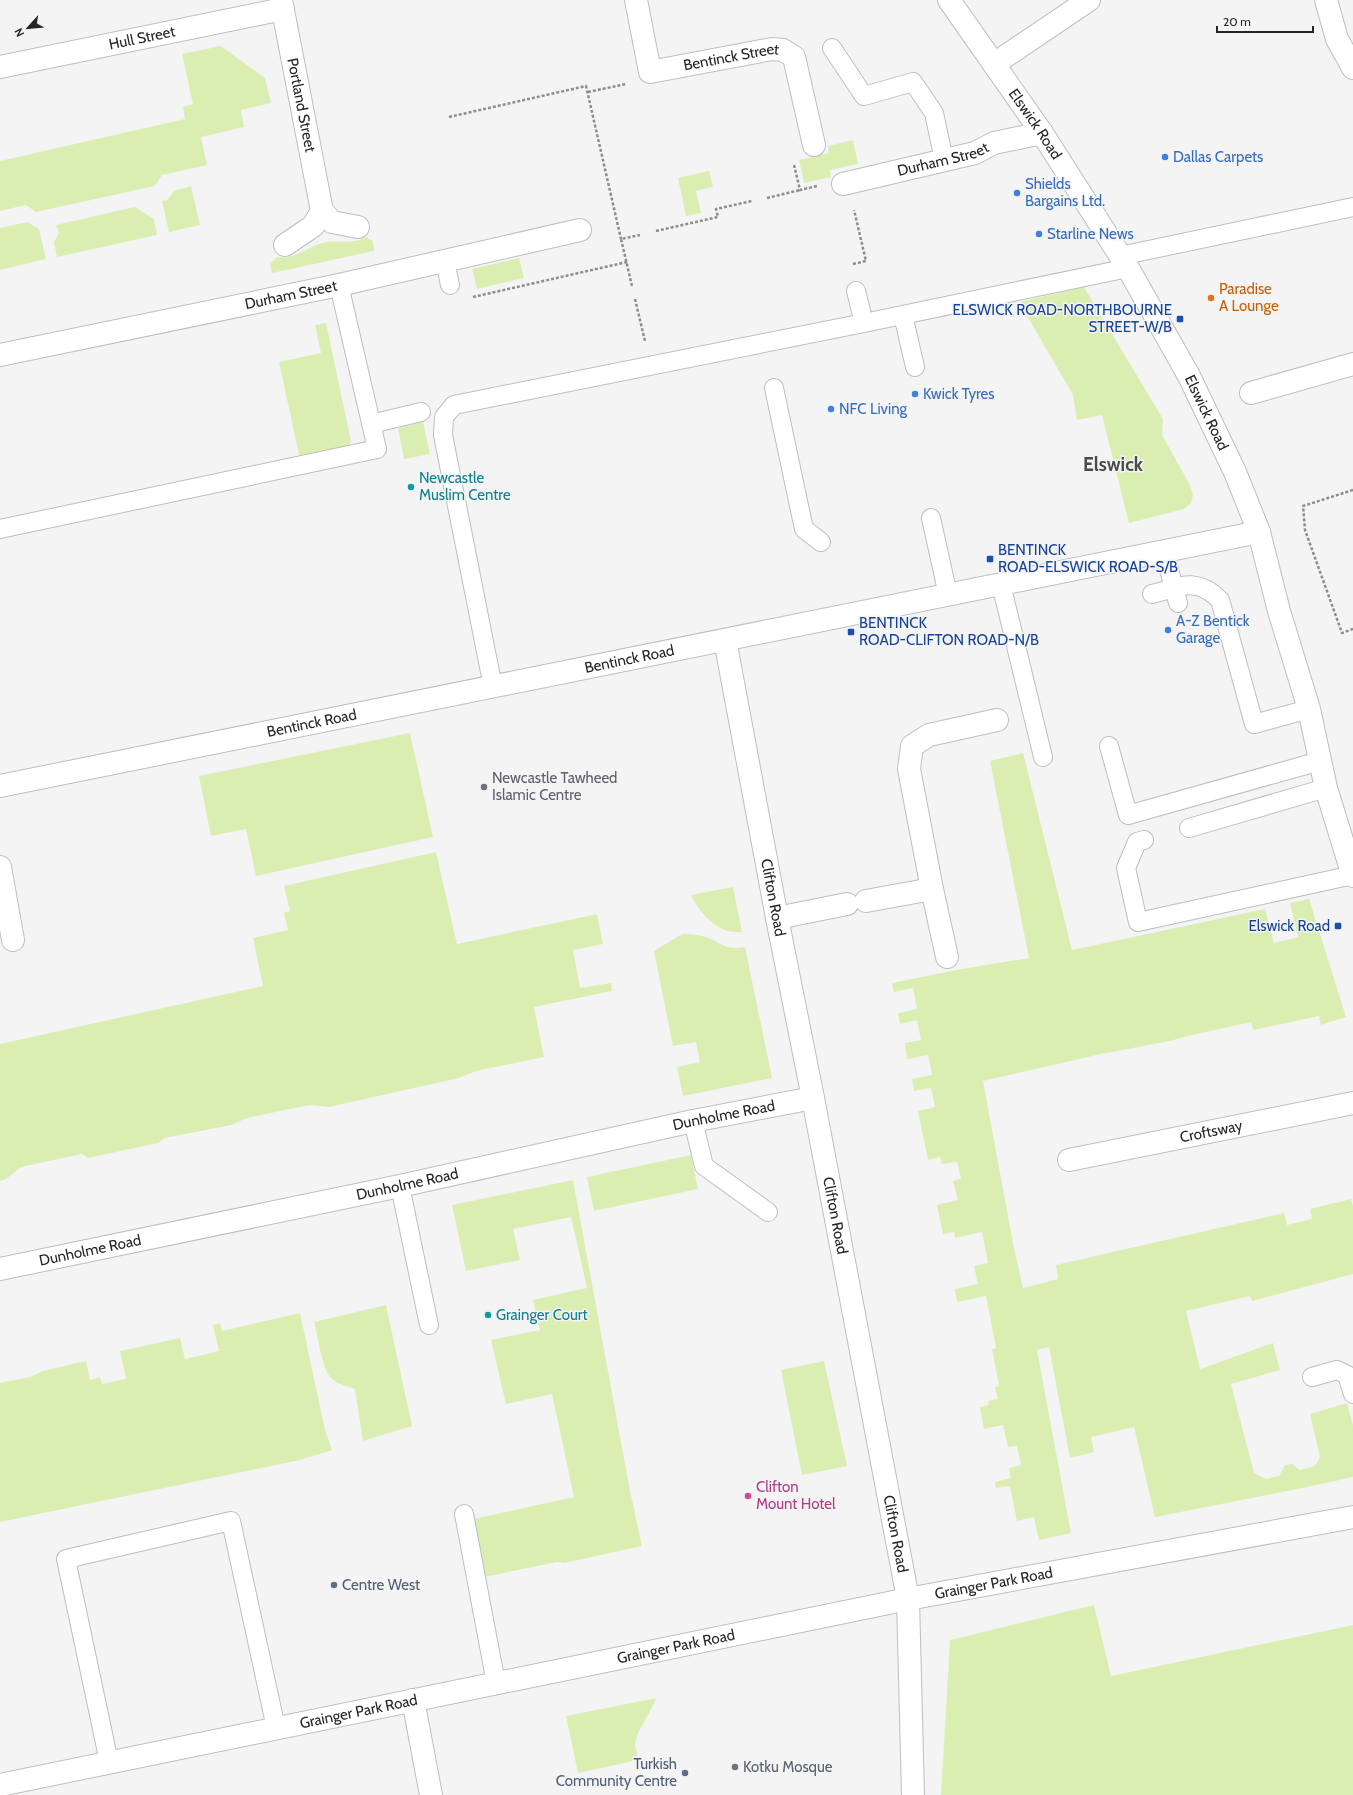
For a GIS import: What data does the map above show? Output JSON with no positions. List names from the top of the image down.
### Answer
{
  "streets": {
    "street": [
      "Hull Street",
      "Bentinck Street",
      "Portland Street",
      "Elswick Road",
      "Durham Street",
      "Bentinck Road",
      "Clifton Road",
      "Dunholme Road",
      "Croftsway",
      "Grainger Park Road"
    ]
  },
  "crossings": [
    ["Hull Street", "Portland Street"],
    ["Elswick Road", "Durham Street"],
    ["Elswick Road", "Bentinck Road"],
    ["Bentinck Road", "Clifton Road"],
    ["Clifton Road", "Dunholme Road"],
    ["Clifton Road", "Grainger Park Road"]
  ],
  "districts": ["Elswick"],
  "places": {
    "other": [
      "Dallas Carpets",
      "Shields Bargains Ltd.",
      "Starline News",
      "Paradise A Lounge",
      "Kwick Tyres",
      "NFC Living",
      "Newcastle Muslim Centre",
      "A-Z Bentick Garage",
      "Newcastle Tawheed Islamic Centre",
      "Grainger Court",
      "Clifton Mount Hotel",
      "Centre West",
      "Kotku Mosque",
      "Turkish Community Centre"
    ],
    "transit": [
      "ELSWICK ROAD-NORTHBOURNE STREET-W/B",
      "BENTINCK ROAD-ELSWICK ROAD-S/B",
      "BENTINCK ROAD-CLIFTON ROAD-N/B",
      "Elswick Road"
    ]
  },
  "scale_bar": "20 m",
  "north": "bottom left"
}
